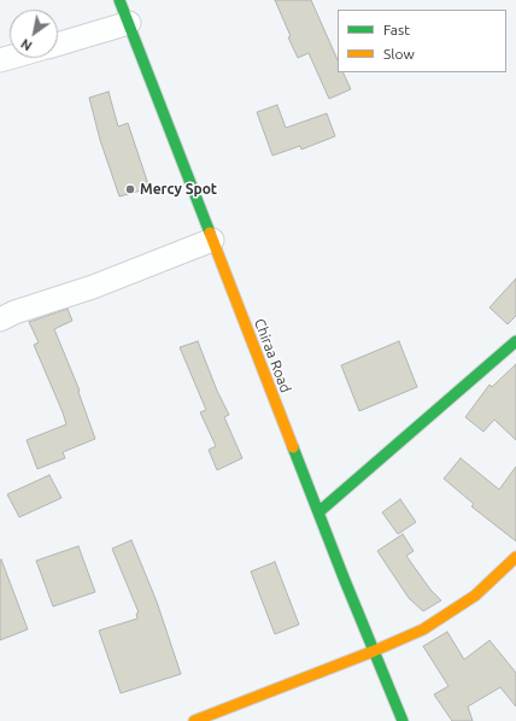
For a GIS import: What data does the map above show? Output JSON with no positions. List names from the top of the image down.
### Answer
{
  "streets": {
    "main road": ["Chiraa Road"]
  },
  "places": ["Mercy Spot"],
  "legend": ["Fast", "Slow"],
  "north": "bottom left"
}
